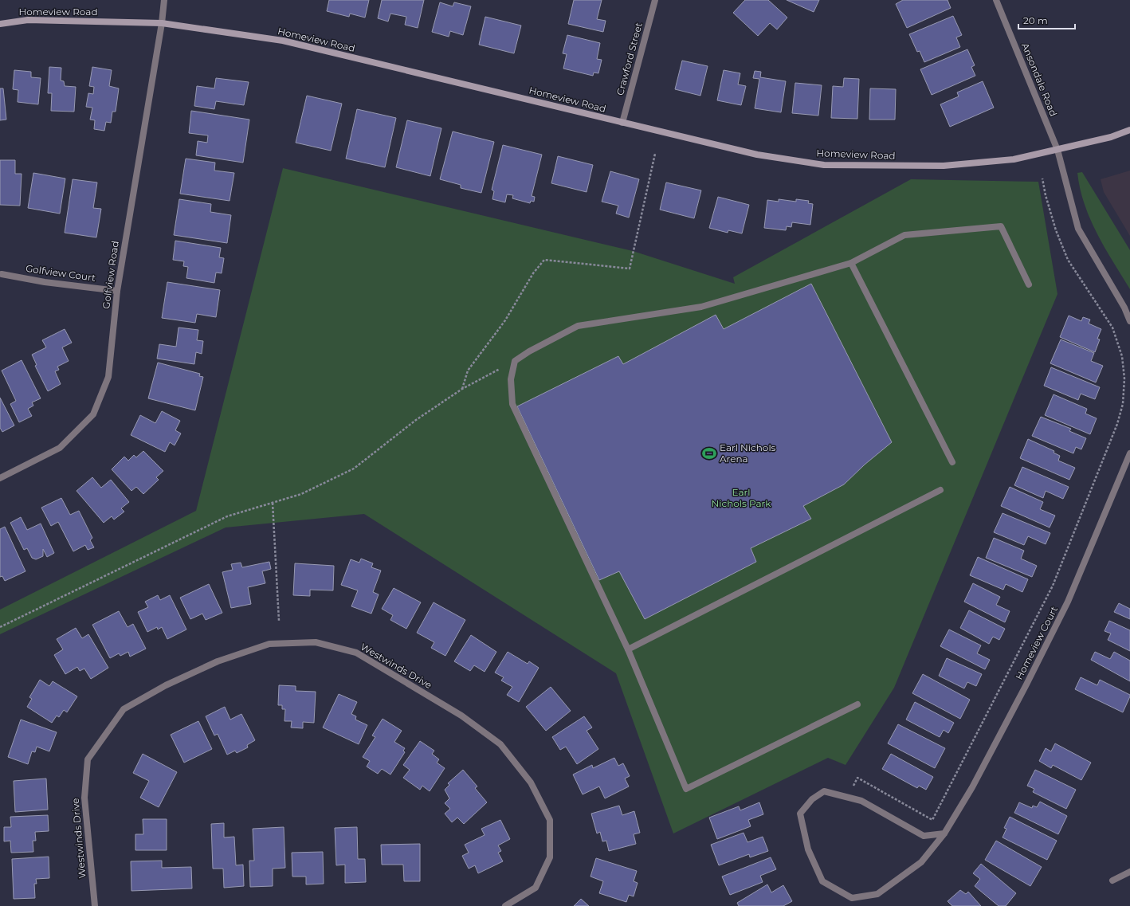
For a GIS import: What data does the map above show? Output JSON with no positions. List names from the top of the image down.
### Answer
{
  "streets": {
    "street": [
      "Homeview Road",
      "Crawford Street",
      "Ansondale Road",
      "Golfview Court",
      "Golfview Road",
      "Homeview Court",
      "Westwinds Drive"
    ]
  },
  "crossings": [
    ["Homeview Road", "Crawford Street"],
    ["Homeview Road", "Ansondale Road"],
    ["Homeview Road", "Golfview Road"],
    ["Golfview Court", "Golfview Road"]
  ],
  "parks": ["Earl Nichols Park"],
  "places": {
    "sports": ["Earl Nichols Arena"]
  },
  "scale_bar": "20 m"
}
